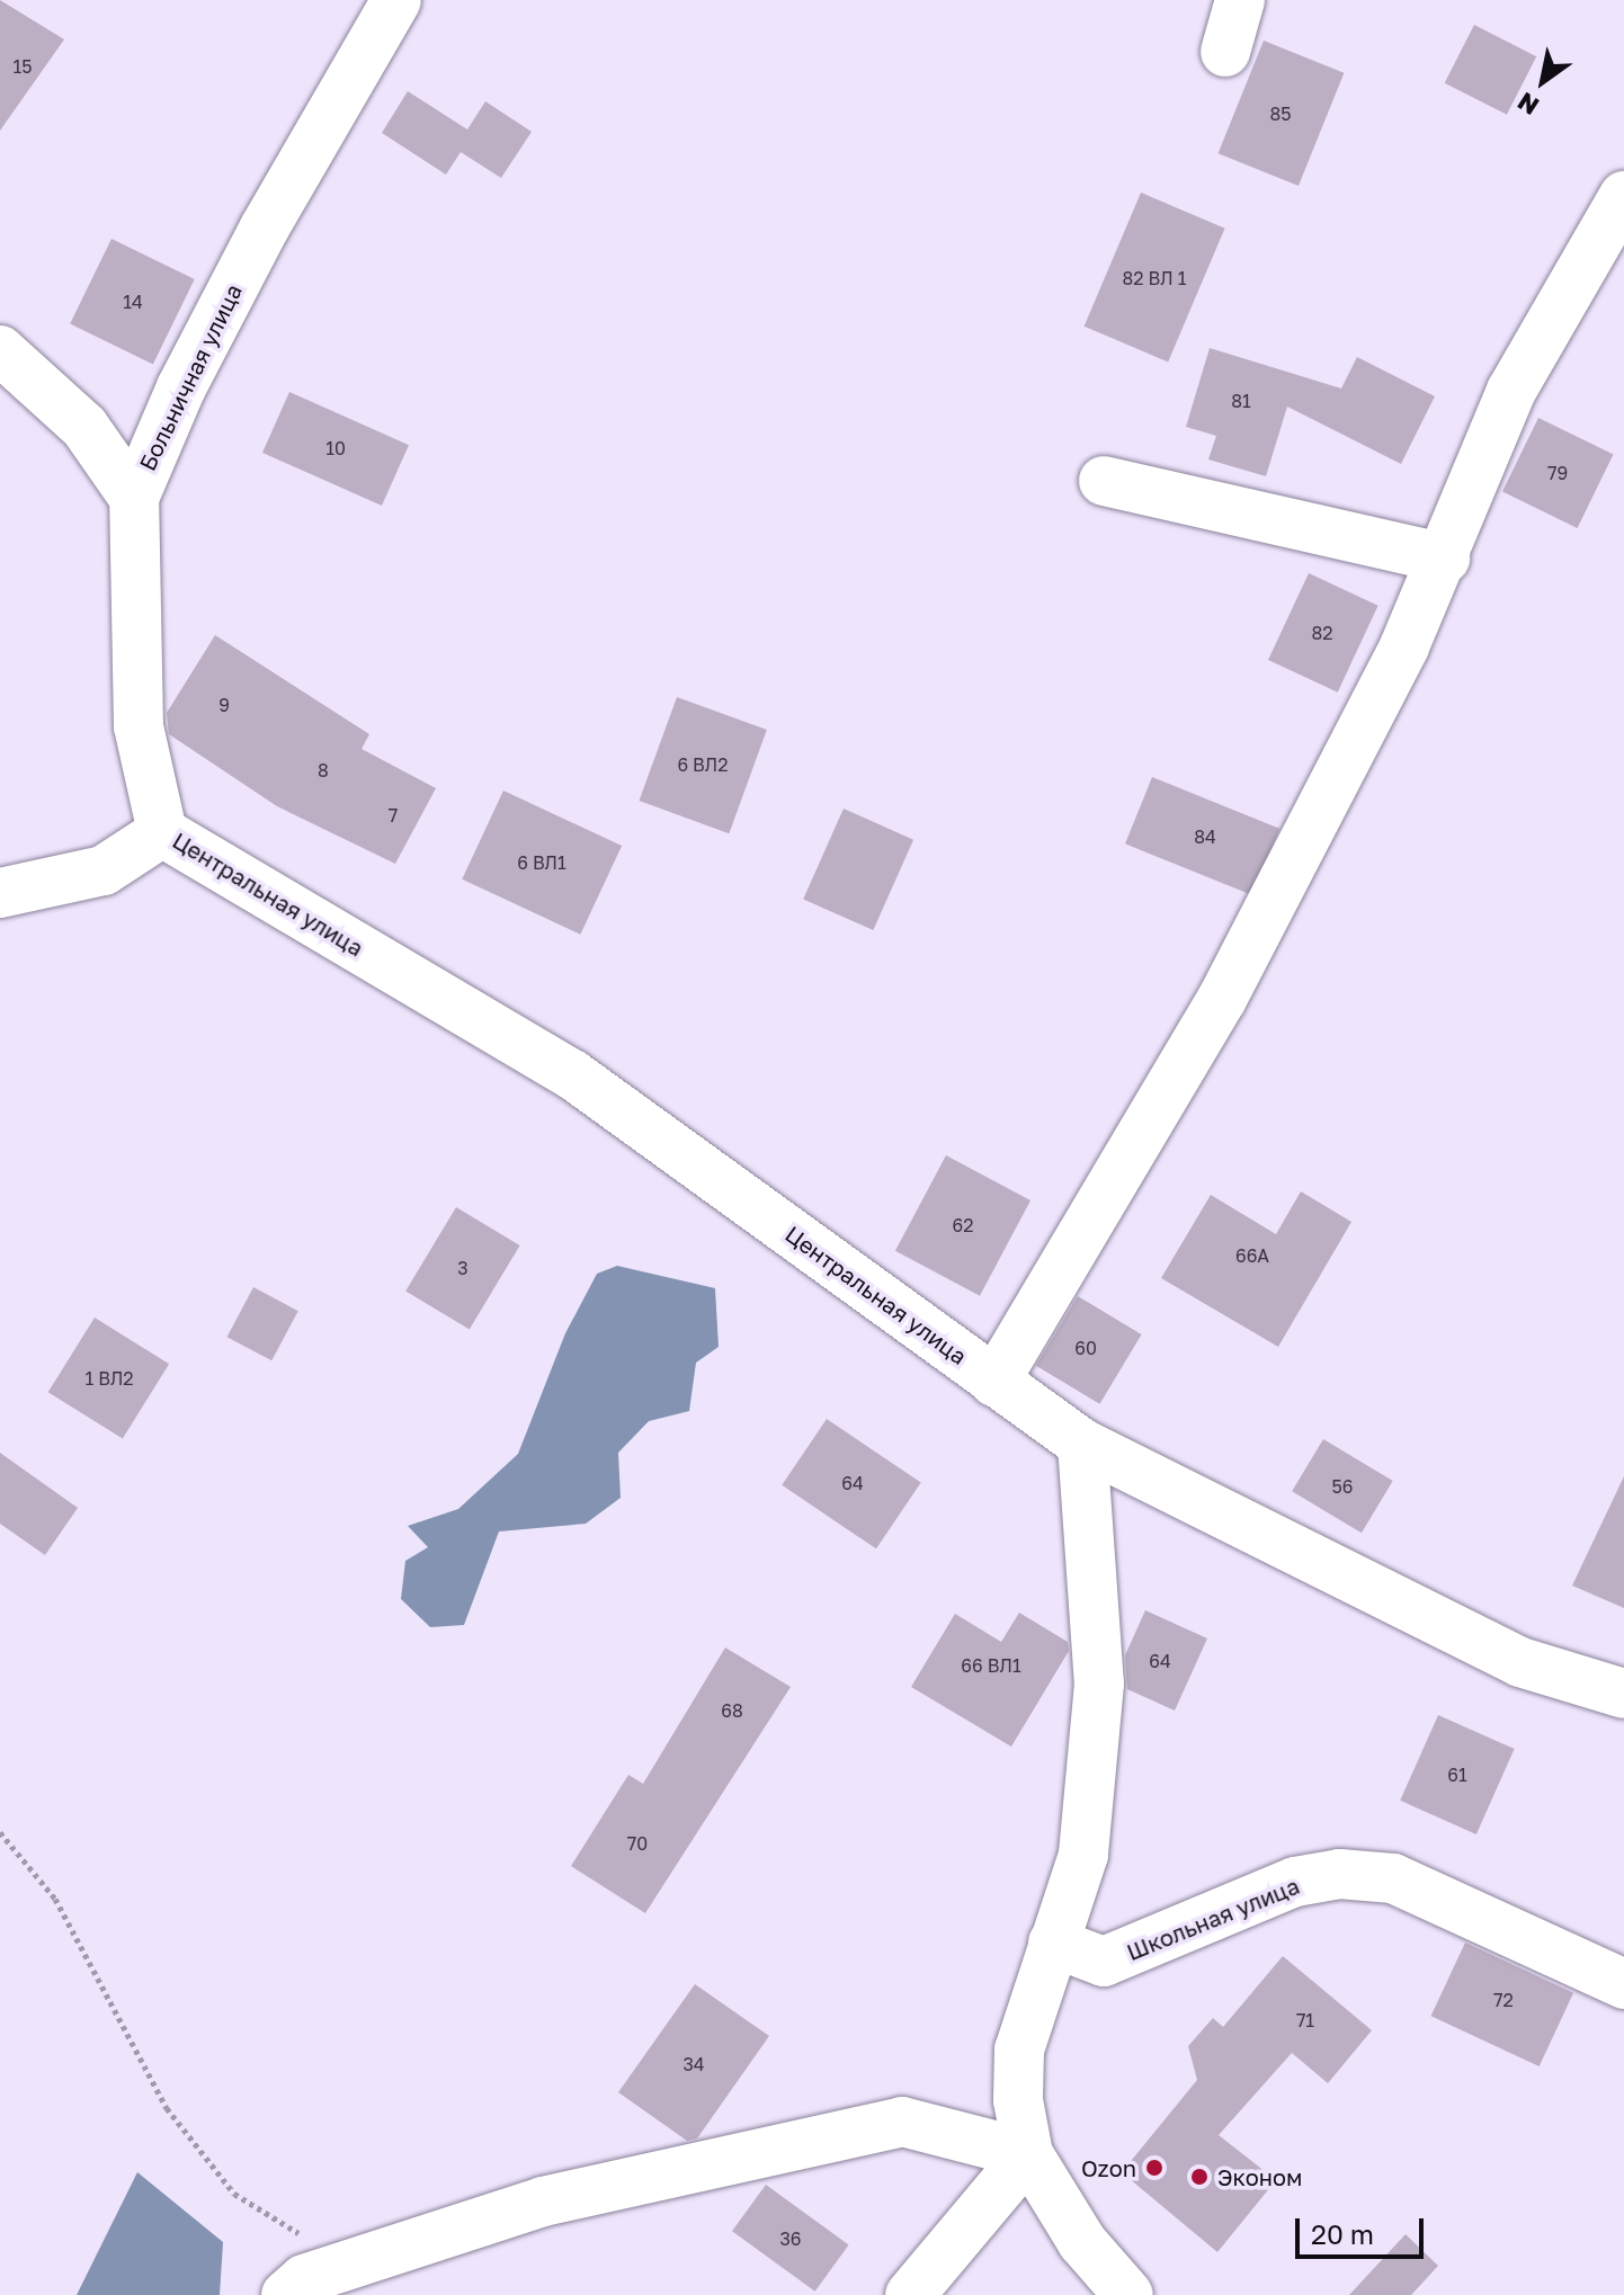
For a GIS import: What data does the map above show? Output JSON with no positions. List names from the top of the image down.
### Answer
{
  "streets": {
    "street": ["Больничная улица", "Центральная улица", "Школьная улица"]
  },
  "crossings": [
    ["Больничная улица", "Центральная улица"]
  ],
  "places": ["Ozon", "Эконом"],
  "house_numbers": [
    "15",
    "85",
    "82 ВЛ 1",
    "14",
    "81",
    "10",
    "79",
    "82",
    "9",
    "6 ВЛ2",
    "8",
    "7",
    "84",
    "6 ВЛ1",
    "62",
    "66А",
    "3",
    "60",
    "1 ВЛ2",
    "64",
    "56",
    "64",
    "66 ВЛ1",
    "68",
    "61",
    "70",
    "72",
    "71",
    "34",
    "36"
  ],
  "scale_bar": "20 m",
  "north": "bottom left"
}
